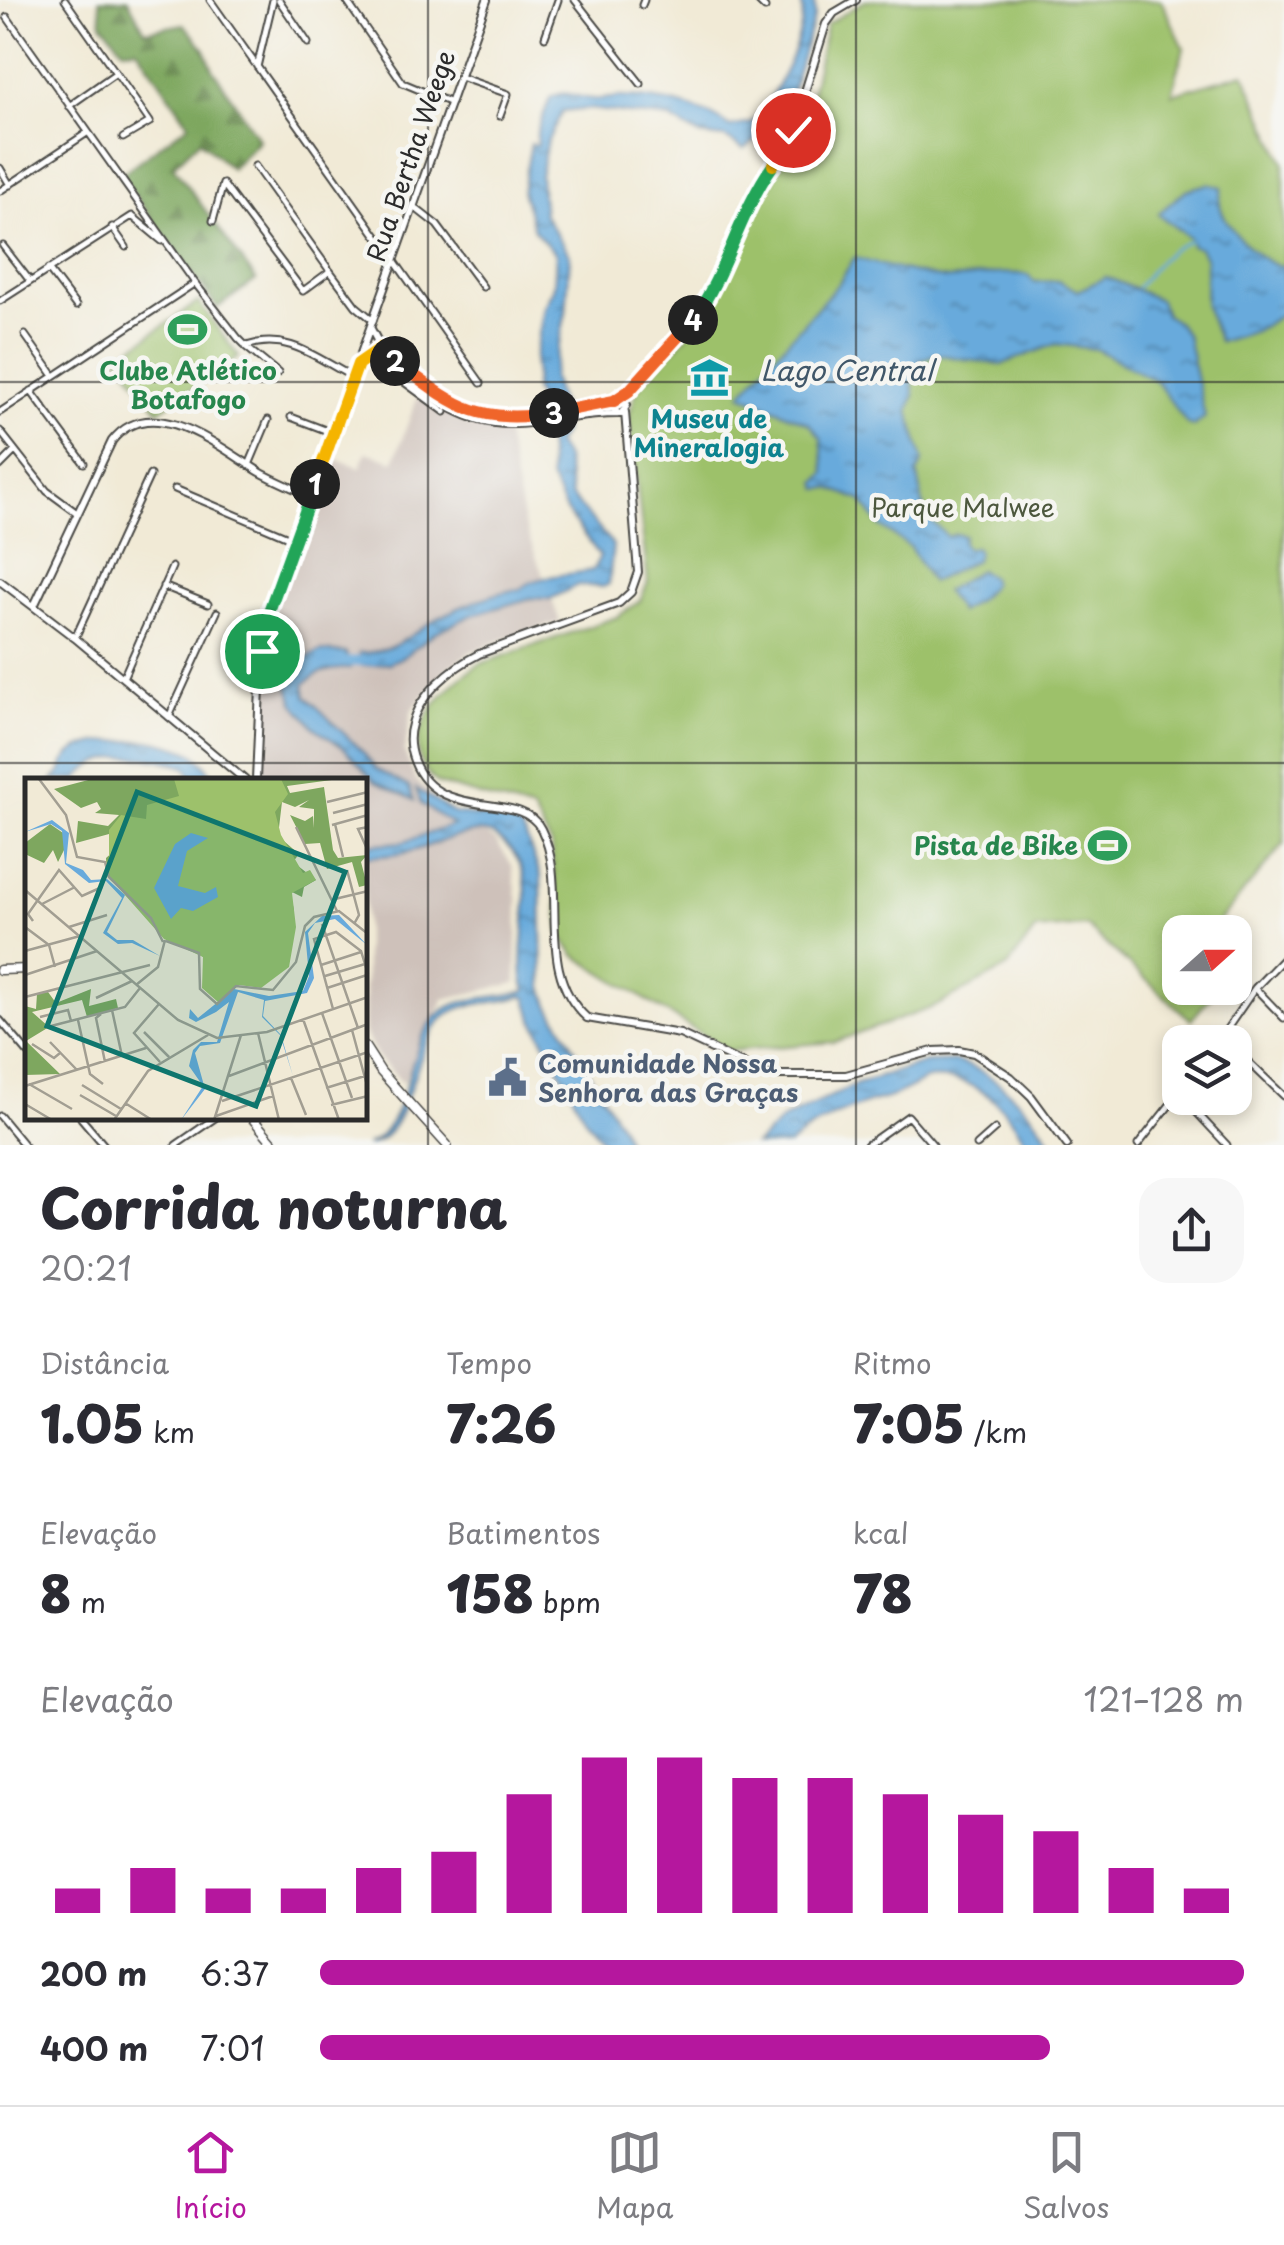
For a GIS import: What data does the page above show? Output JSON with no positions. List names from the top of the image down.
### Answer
{
  "streets": {
    "main road": ["Rua Bertha Weege"]
  },
  "water": ["Lago Central"],
  "parks": ["Parque Malwee"],
  "places": {
    "sports": ["Clube Atlético Botafogo", "Pista de Bike"],
    "museum": ["Museu de Mineralogia"],
    "public building": ["Comunidade Nossa Senhora das Graças"]
  },
  "north": "right",
  "page": {
    "pins": [
      "4",
      "2",
      "3",
      "1"
    ],
    "heading": ["Corrida noturna", "20:21"],
    "stats": [
      ["Distância", "1.05 km"],
      ["Tempo", "7:26"],
      ["Ritmo", "7:05 /km"],
      ["Elevação", "8 m"],
      ["Batimentos", "158 bpm"],
      ["kcal", "78"]
    ],
    "chart": ["Elevação", "121–128 m"],
    "list": [
      {
        "name": "200 m",
        "note": "6:37"
      },
      {
        "name": "400 m",
        "note": "7:01"
      }
    ],
    "tabs": ["Início", "Mapa", "Salvos"]
  }
}
